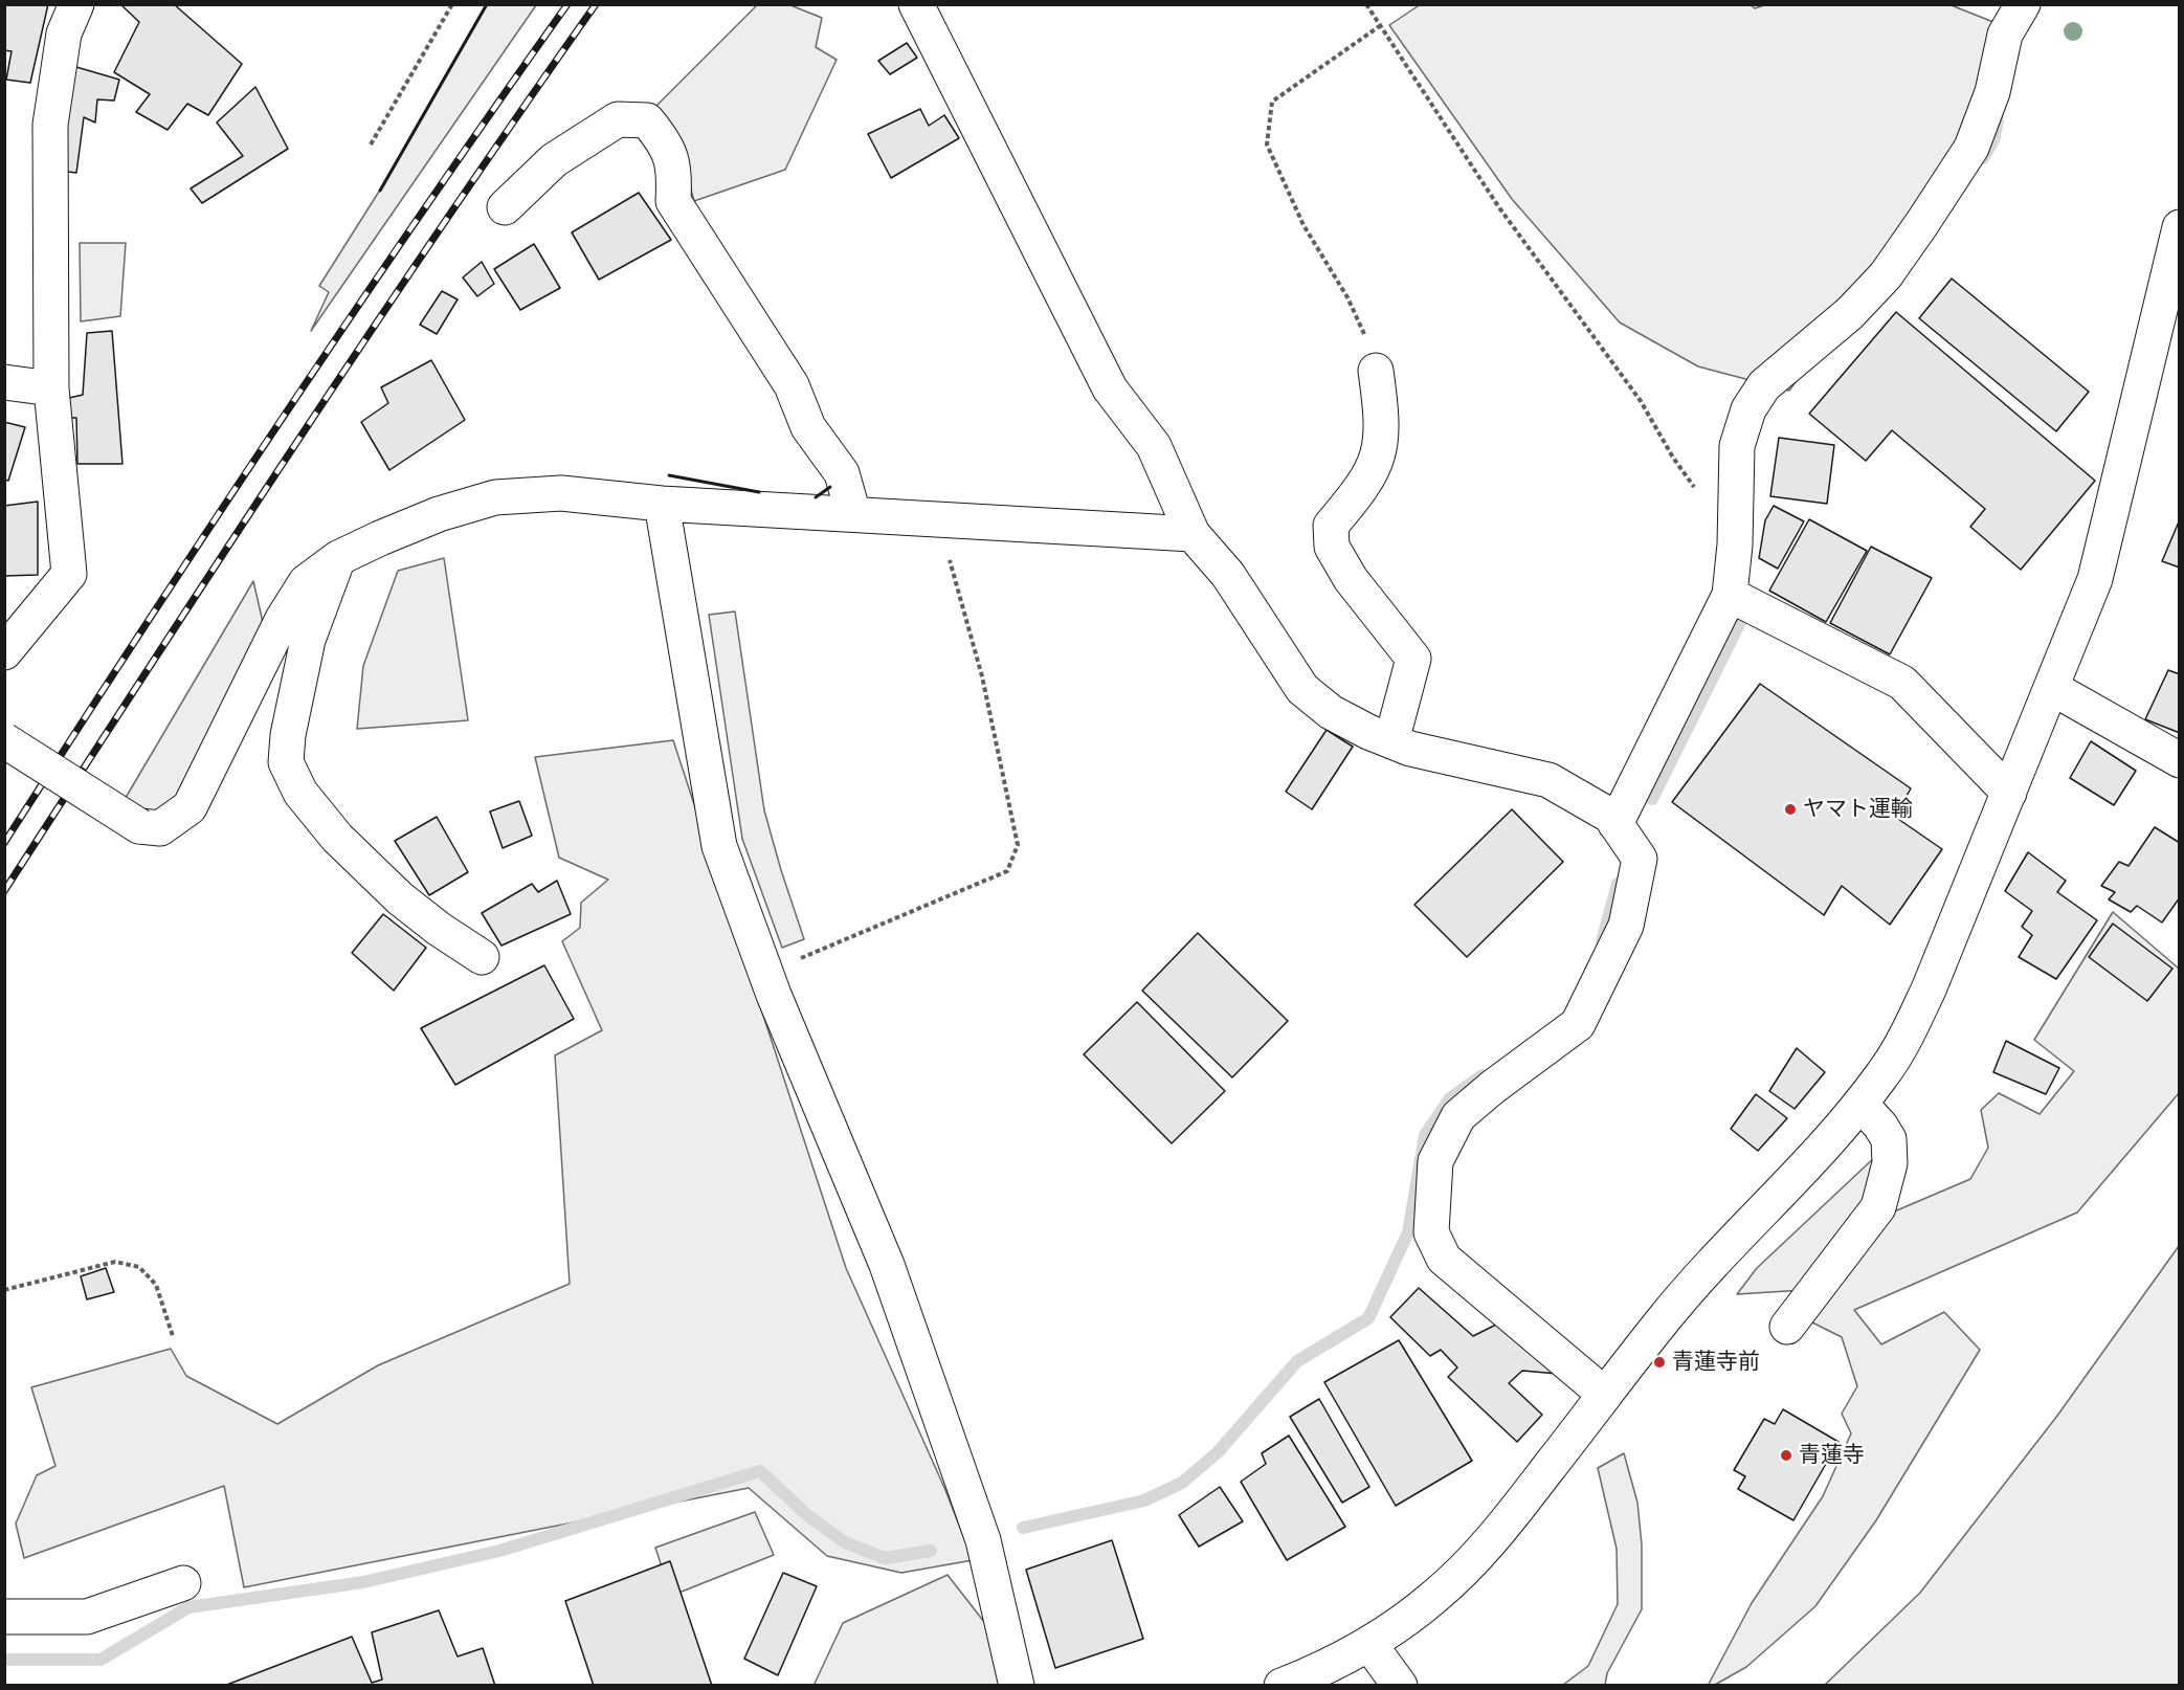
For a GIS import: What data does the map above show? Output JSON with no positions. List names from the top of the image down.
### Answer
{
  "places": ["ヤマト運輸", "青蓮寺前", "青蓮寺"]
}
